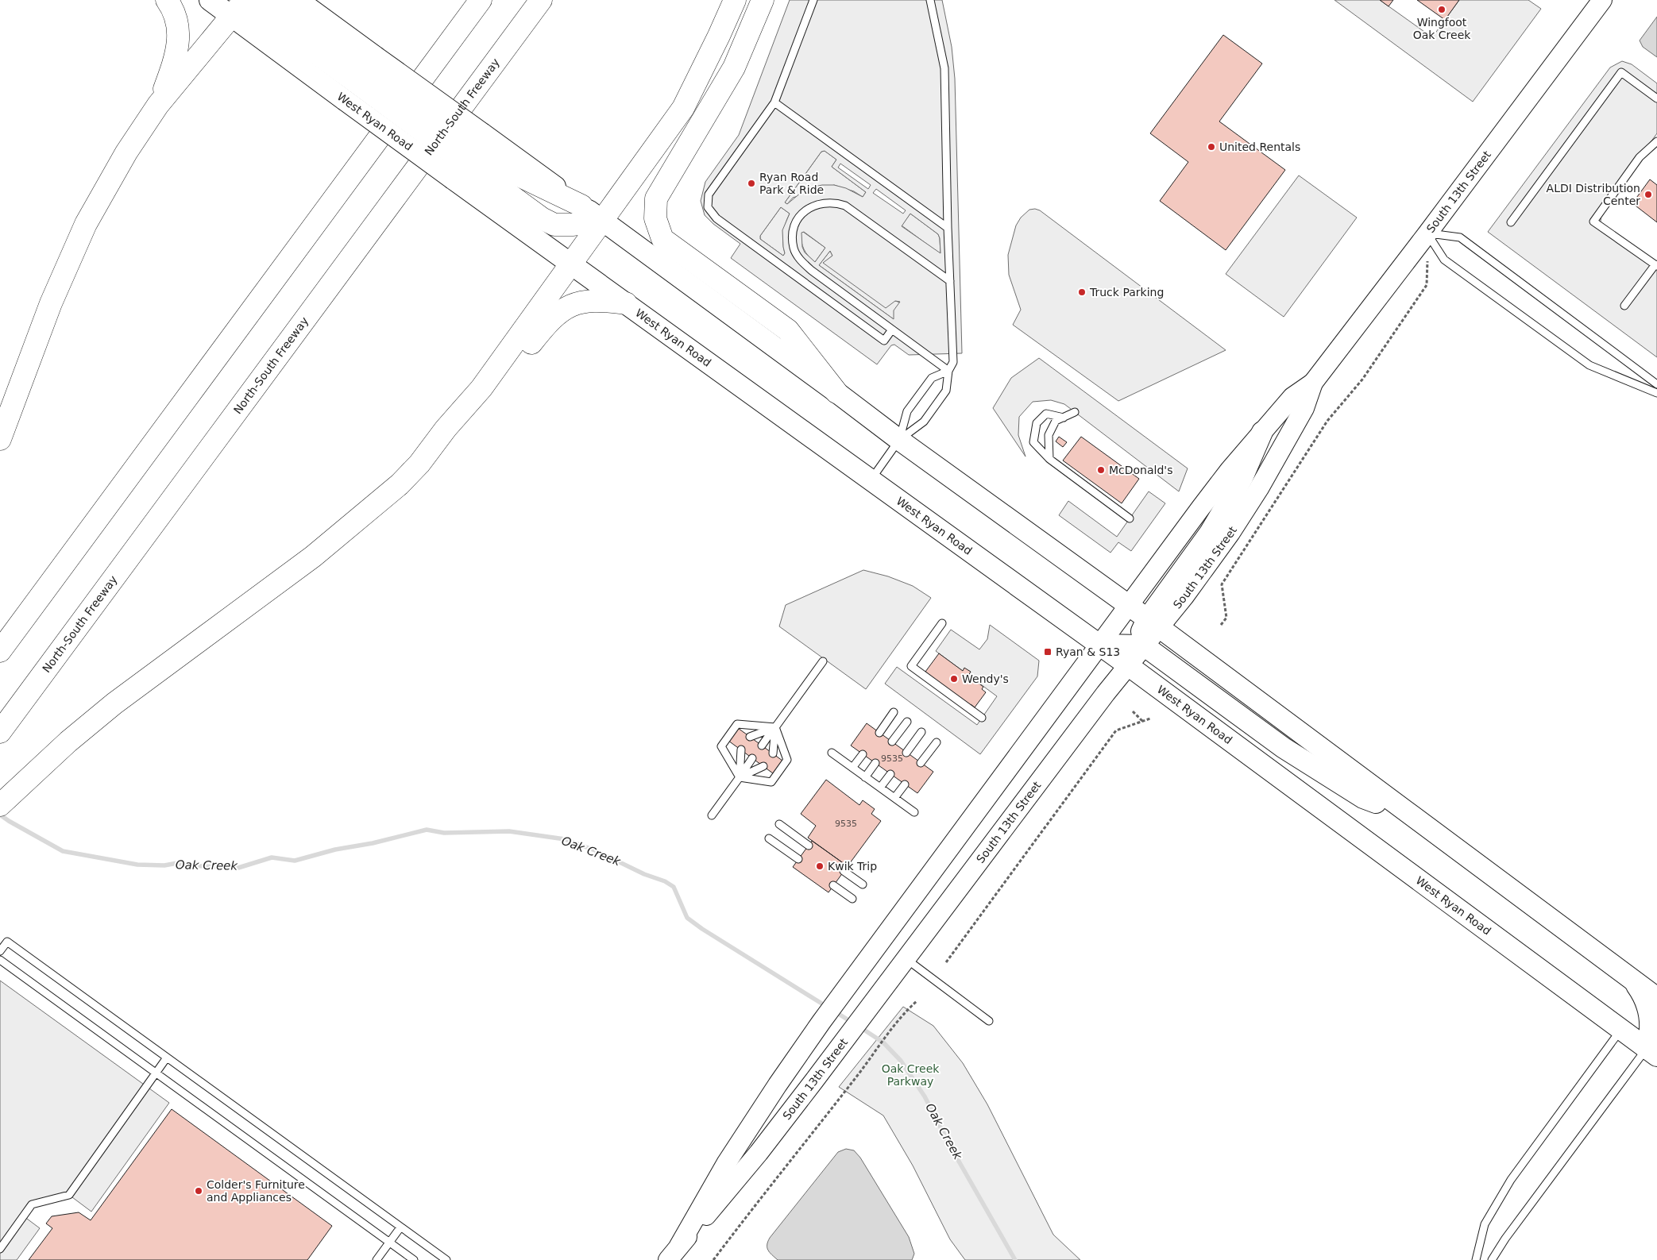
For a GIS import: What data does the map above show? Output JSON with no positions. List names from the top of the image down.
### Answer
{
  "streets": {
    "highway": ["North-South Freeway"],
    "main road": ["West Ryan Road"],
    "street": ["South 13th Street"]
  },
  "crossings": [
    ["West Ryan Road", "South 13th Street"]
  ],
  "water": ["Oak Creek"],
  "parks": ["Oak Creek Parkway"],
  "places": {
    "other": [
      "Wingfoot Oak Creek",
      "United Rentals",
      "Ryan Road Park & Ride",
      "ALDI Distribution Center",
      "Truck Parking",
      "McDonald's",
      "Wendy's",
      "Kwik Trip",
      "Colder's Furniture and Appliances"
    ],
    "transit": ["Ryan & S13"]
  },
  "house_numbers": ["9535", "9535"]
}
